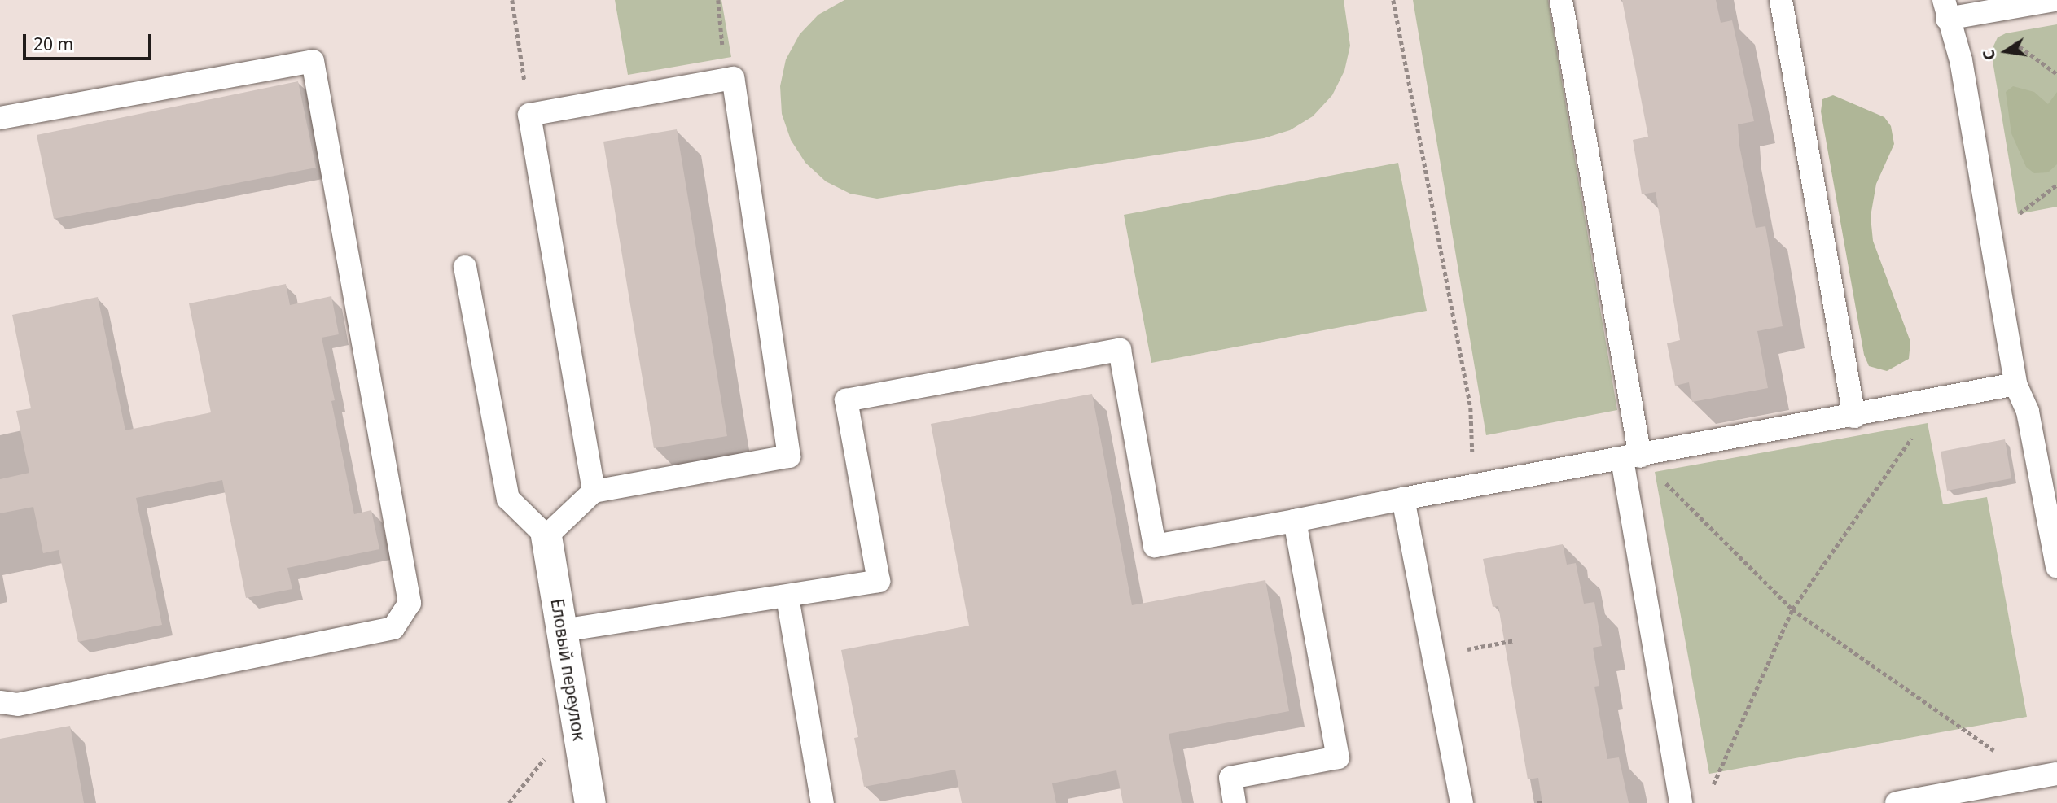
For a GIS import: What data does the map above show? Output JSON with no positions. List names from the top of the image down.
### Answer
{
  "streets": {
    "street": ["Еловый переулок"]
  },
  "scale_bar": "20 m",
  "north": "left"
}
